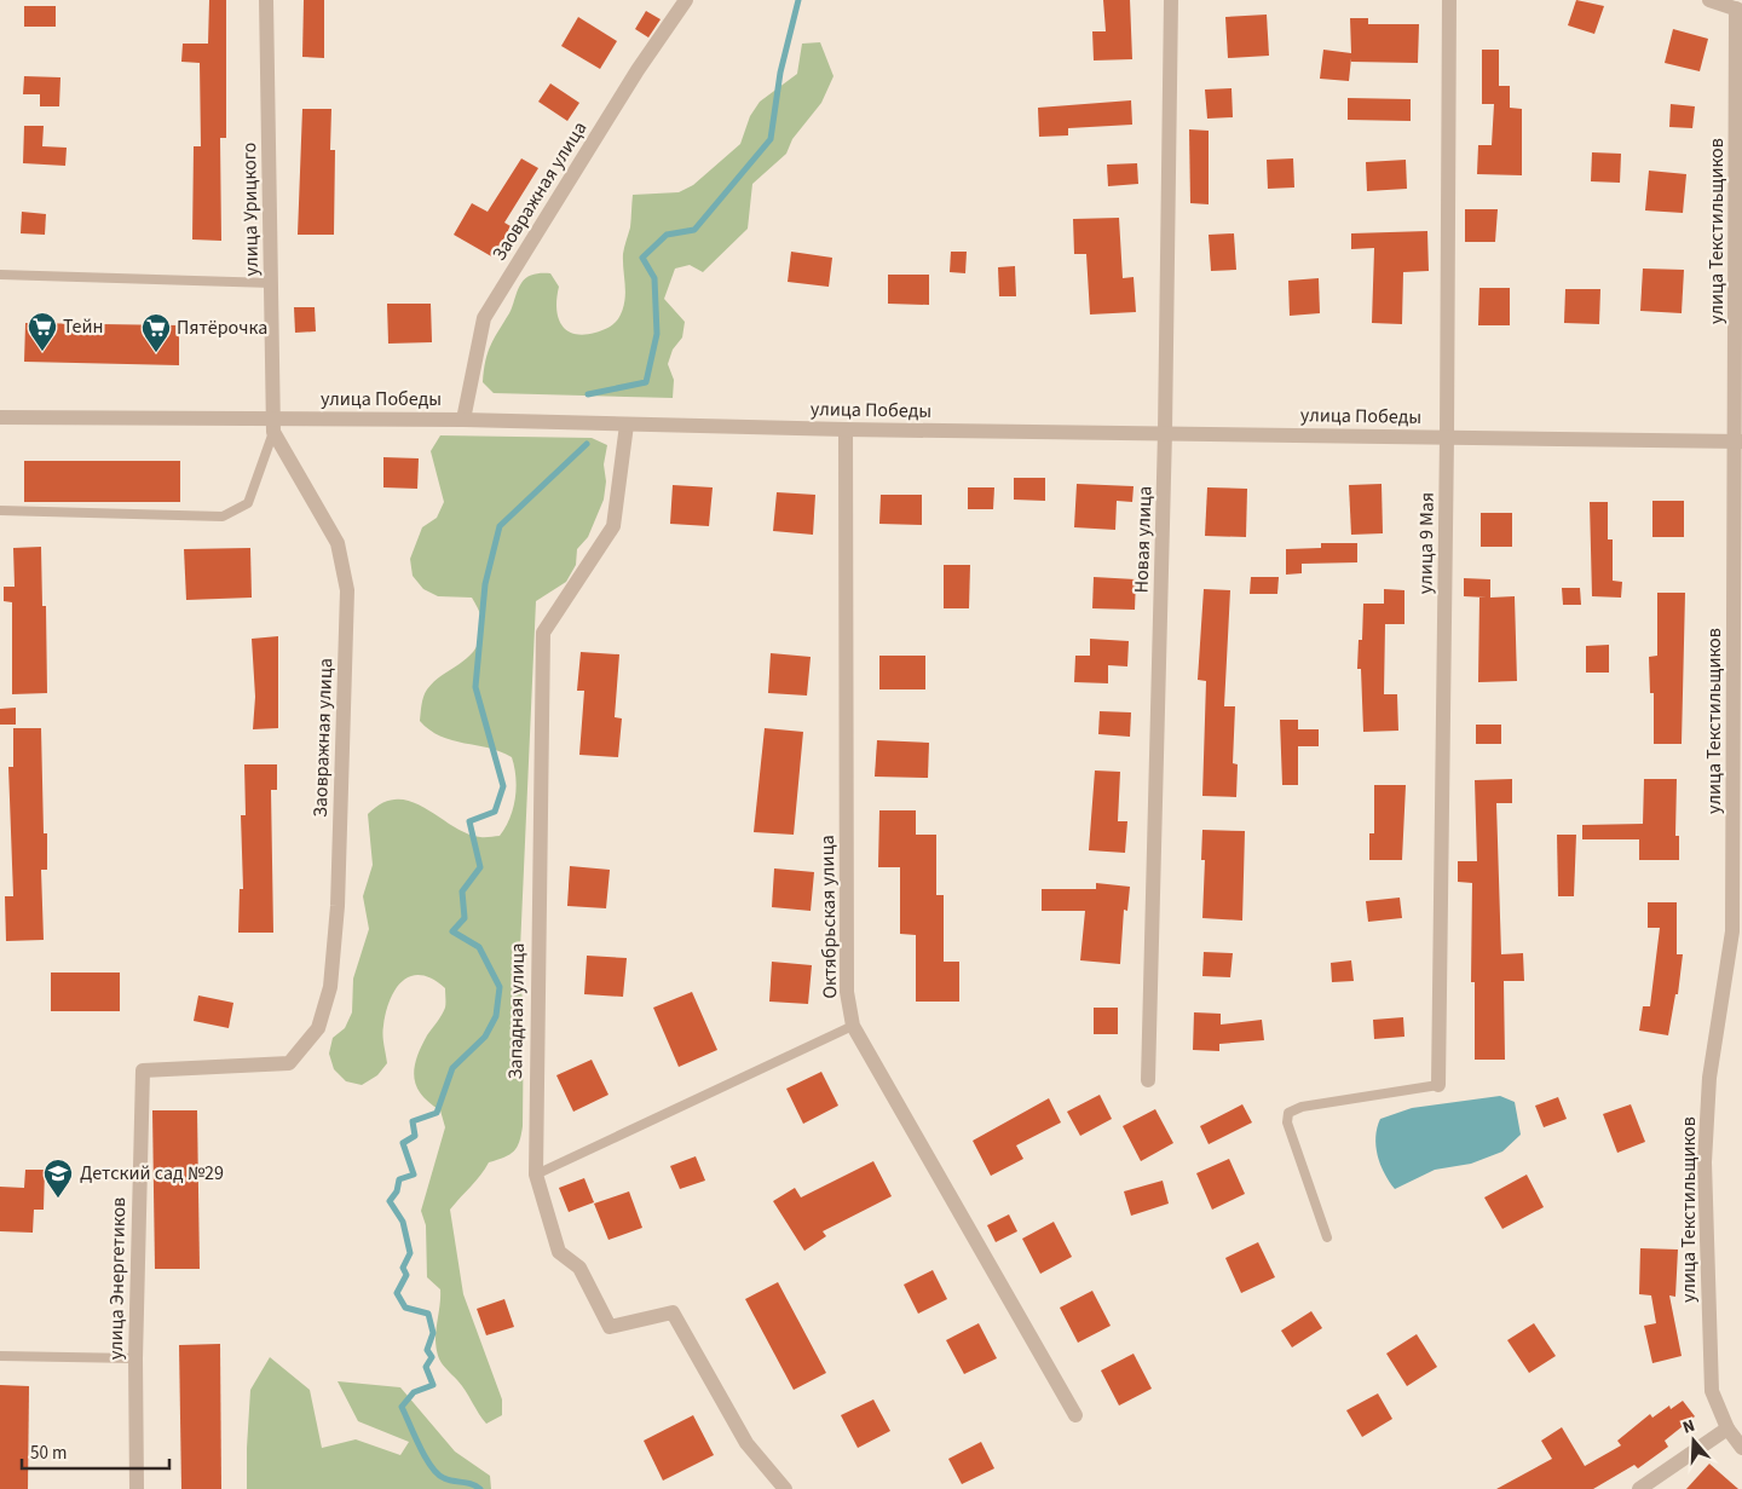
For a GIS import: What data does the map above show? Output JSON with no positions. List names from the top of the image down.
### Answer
{
  "streets": {
    "street": [
      "Заовражная улица",
      "улица Урицкого",
      "улица Текстильщиков",
      "улица Победы",
      "Новая улица",
      "улица 9 Мая",
      "Октябрьская улица",
      "Западная улица",
      "улица Энергетиков"
    ]
  },
  "crossings": [
    ["Заовражная улица", "улица Урицкого"],
    ["Заовражная улица", "улица Победы"],
    ["Заовражная улица", "улица Энергетиков"],
    ["улица Урицкого", "улица Победы"],
    ["улица Текстильщиков", "улица Победы"],
    ["улица Победы", "Новая улица"],
    ["улица Победы", "улица 9 Мая"],
    ["улица Победы", "Октябрьская улица"],
    ["улица Победы", "Западная улица"]
  ],
  "places": {
    "supermarket": ["Тейн", "Пятёрочка"],
    "school or university": ["Детский сад №29"]
  },
  "scale_bar": "50 m",
  "north": "top"
}
